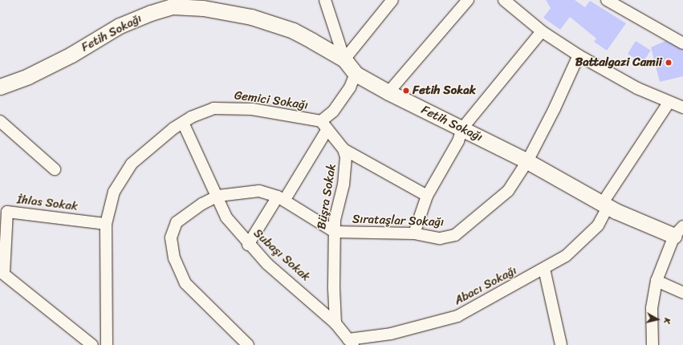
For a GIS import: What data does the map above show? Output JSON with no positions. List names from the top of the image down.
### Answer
{
  "streets": {
    "street": [
      "Fetih Sokağı",
      "Gemici Sokağı",
      "Büşra Sokak",
      "İhlas Sokak",
      "Sırataşlar Sokağı",
      "Subaşı Sokak",
      "Abacı Sokağı"
    ]
  },
  "crossings": [
    ["Fetih Sokağı", "Gemici Sokağı"],
    ["Fetih Sokağı", "Sırataşlar Sokağı"],
    ["Fetih Sokağı", "Abacı Sokağı"],
    ["Gemici Sokağı", "Büşra Sokak"],
    ["Gemici Sokağı", "İhlas Sokak"],
    ["Gemici Sokağı", "Subaşı Sokak"],
    ["Büşra Sokak", "Sırataşlar Sokağı"],
    ["Büşra Sokak", "Subaşı Sokak"],
    ["Subaşı Sokak", "Abacı Sokağı"]
  ],
  "places": ["Battalgazi Camii", "Fetih Sokak"],
  "north": "right"
}
